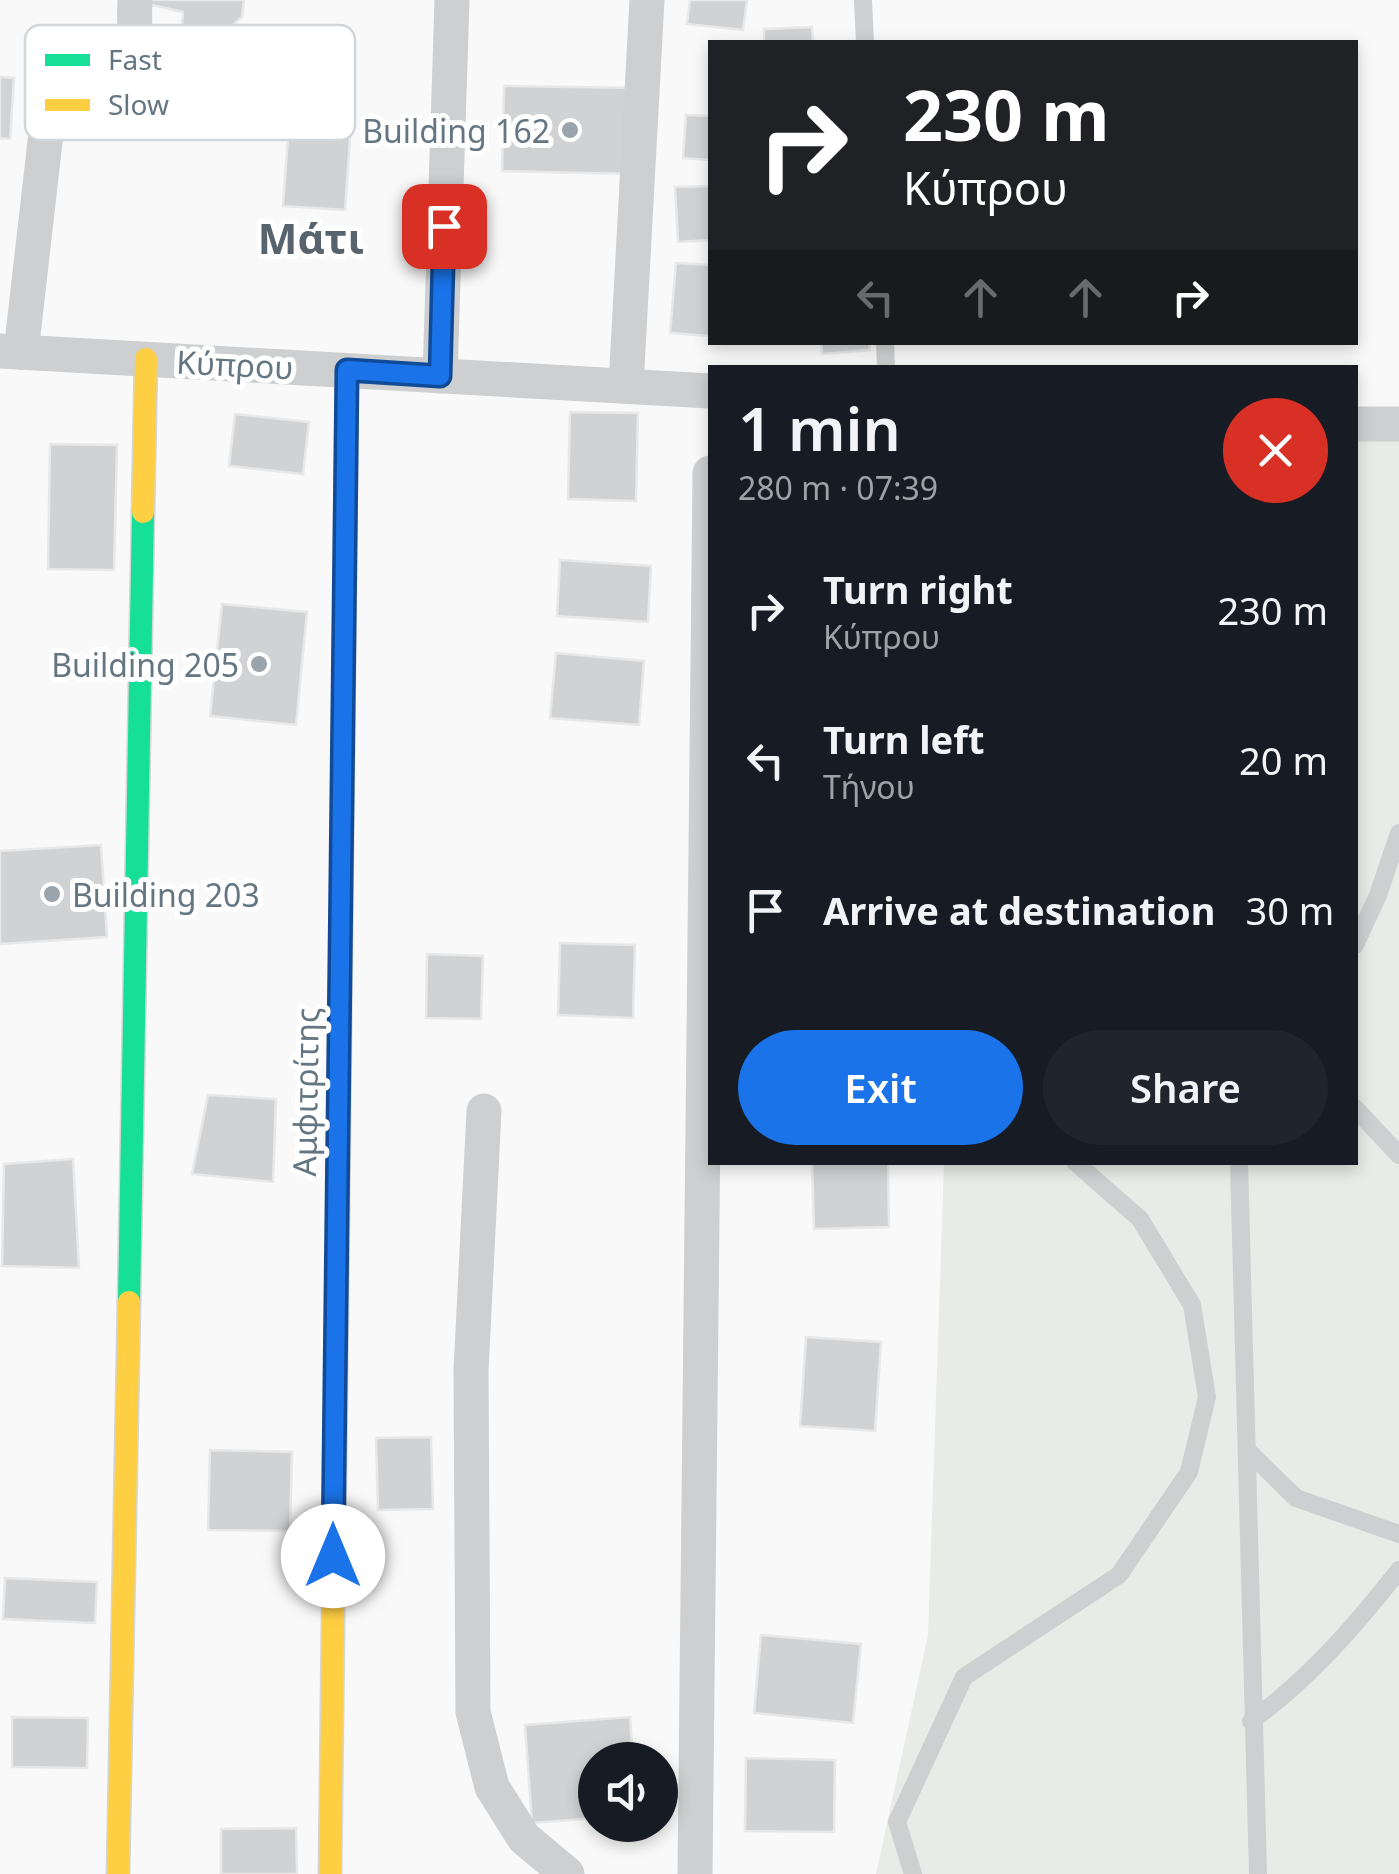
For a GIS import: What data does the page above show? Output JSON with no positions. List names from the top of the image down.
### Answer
{
  "streets": {
    "street": ["Κύπρου", "Αμφιτρίτης"]
  },
  "crossings": [
    ["Κύπρου", "Αμφιτρίτης"]
  ],
  "districts": ["Μάτι"],
  "places": ["Building 162", "Building 205", "Building 203"],
  "legend": ["Fast", "Slow"],
  "page": {
    "turn": ["230 m", "Κύπρου"],
    "heading": ["1 min", "280 m · 07:39"],
    "list": [
      {
        "name": "Turn right",
        "note": "Κύπρου",
        "value": "230 m"
      },
      {
        "name": "Turn left",
        "note": "Τήνου",
        "value": "20 m"
      },
      {
        "name": "Arrive at destination",
        "value": "30 m"
      }
    ],
    "buttons": ["Exit", "Share"]
  }
}
